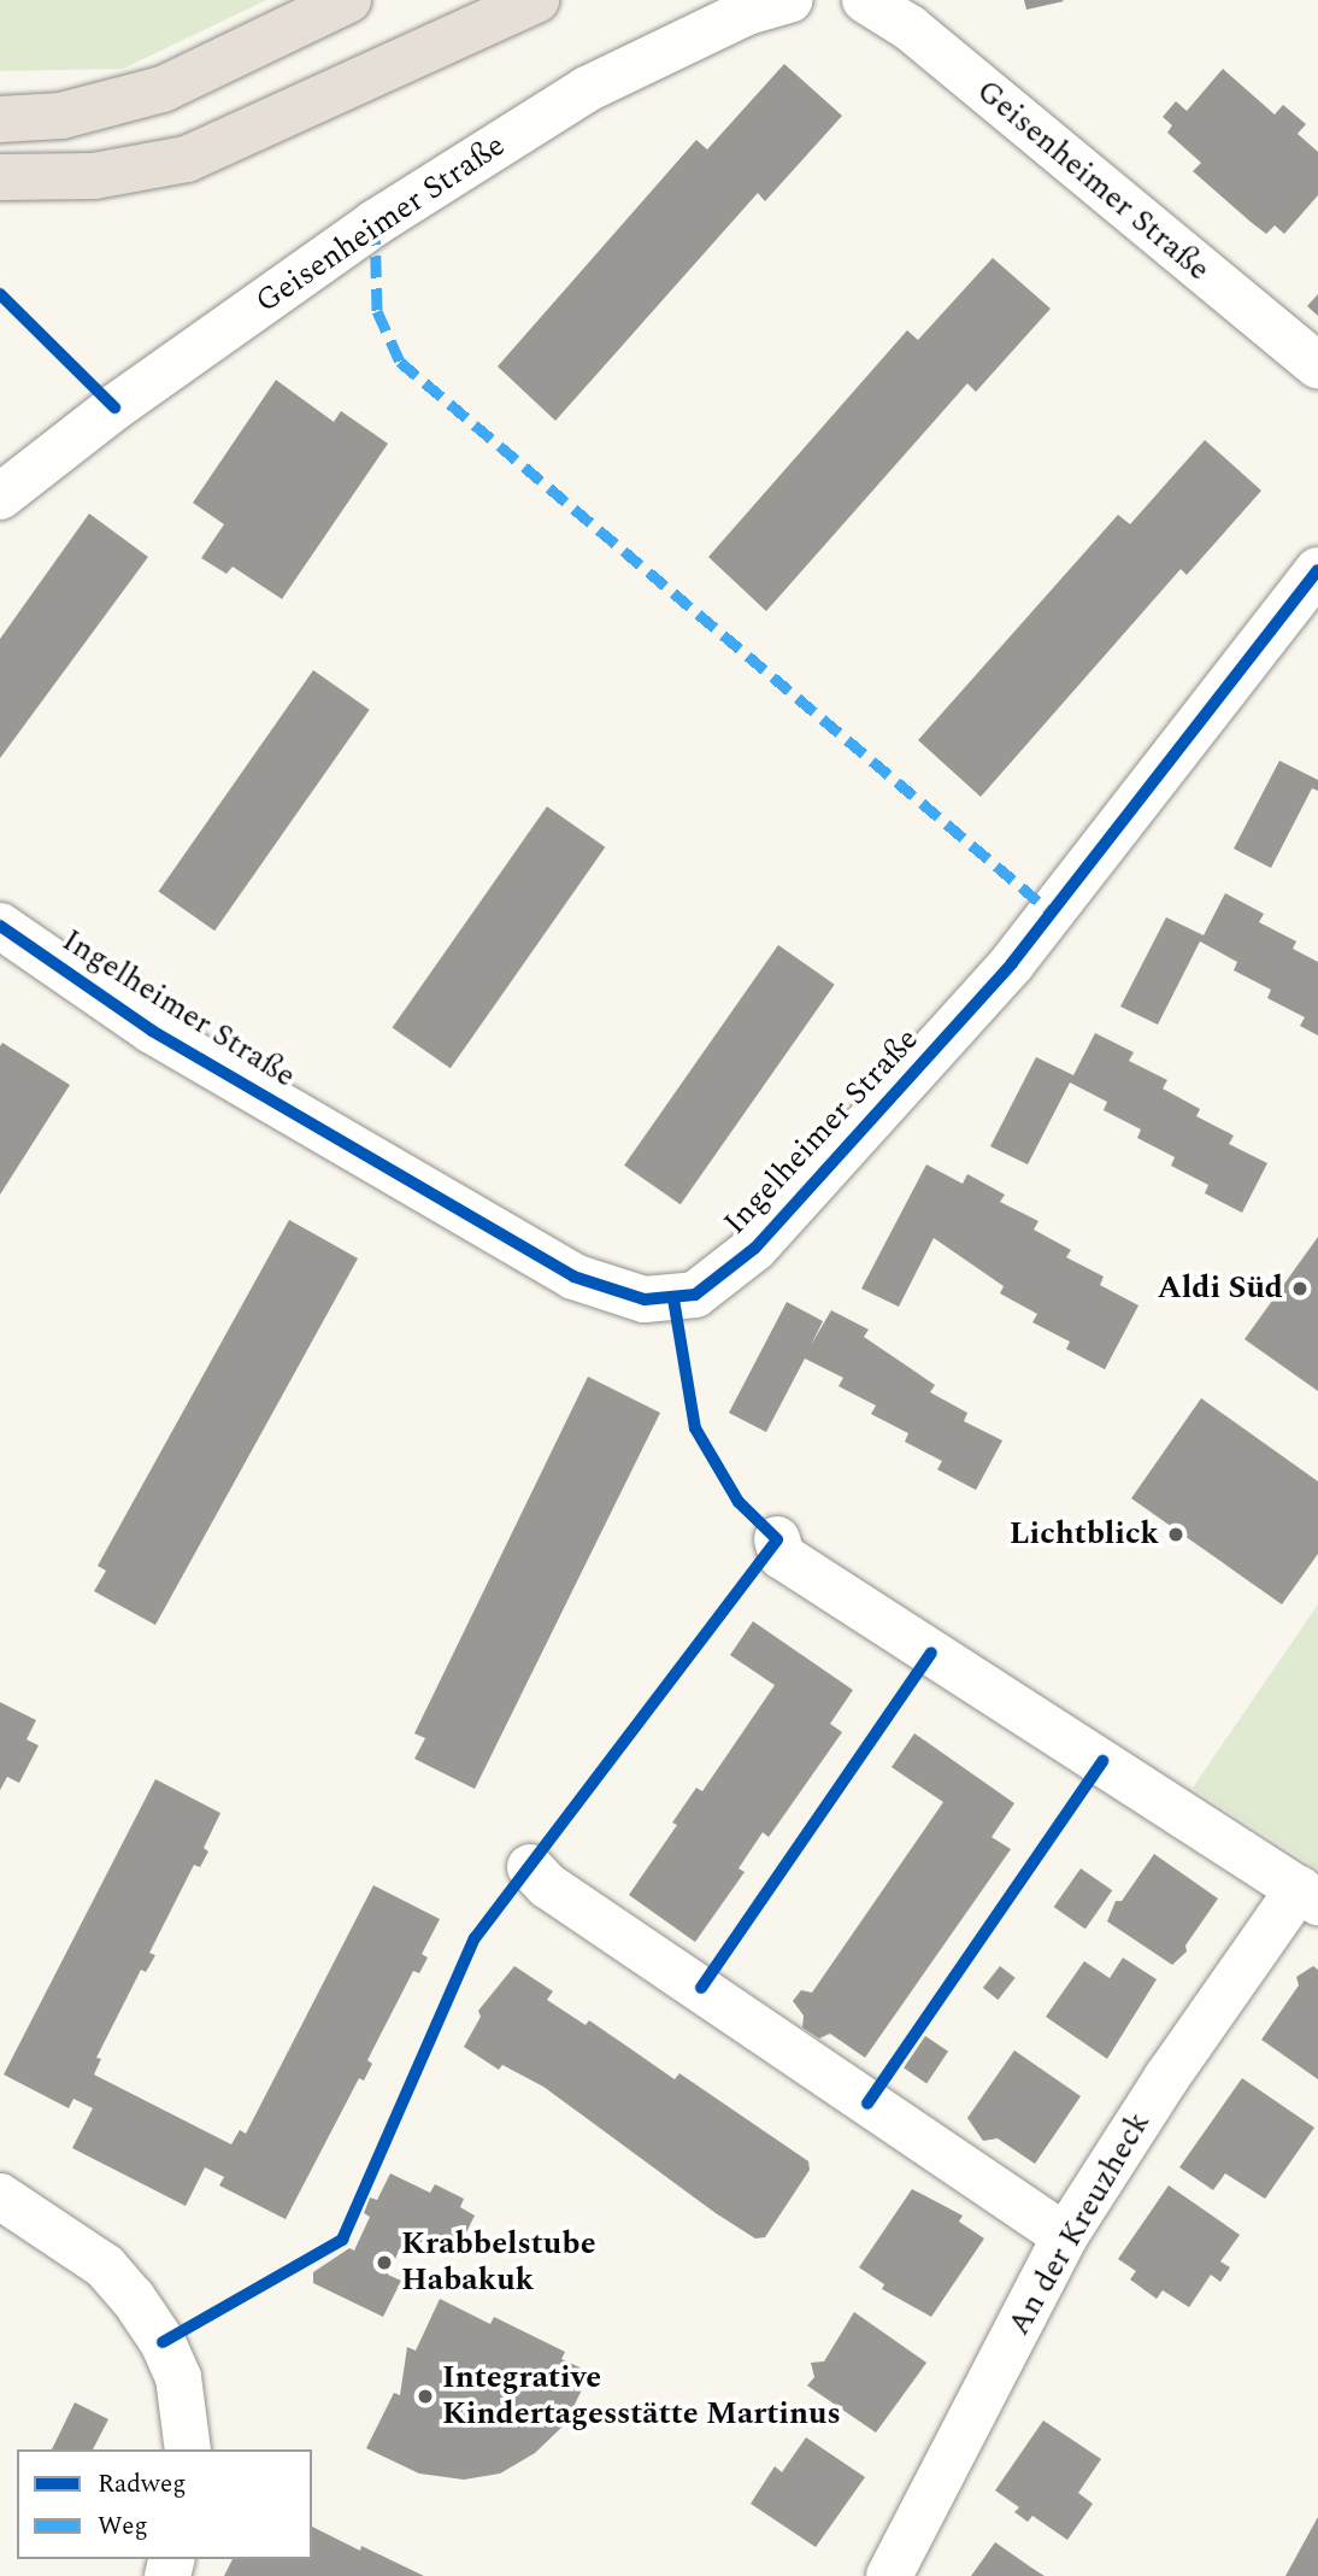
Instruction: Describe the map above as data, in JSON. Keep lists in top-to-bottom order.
{
  "streets": {
    "street": ["Geisenheimer Straße", "Ingelheimer Straße", "An der Kreuzheck"]
  },
  "places": [
    "Aldi Süd",
    "Lichtblick",
    "Krabbelstube Habakuk",
    "Integrative Kindertagesstätte Martinus"
  ],
  "legend": ["Radweg", "Weg"]
}
